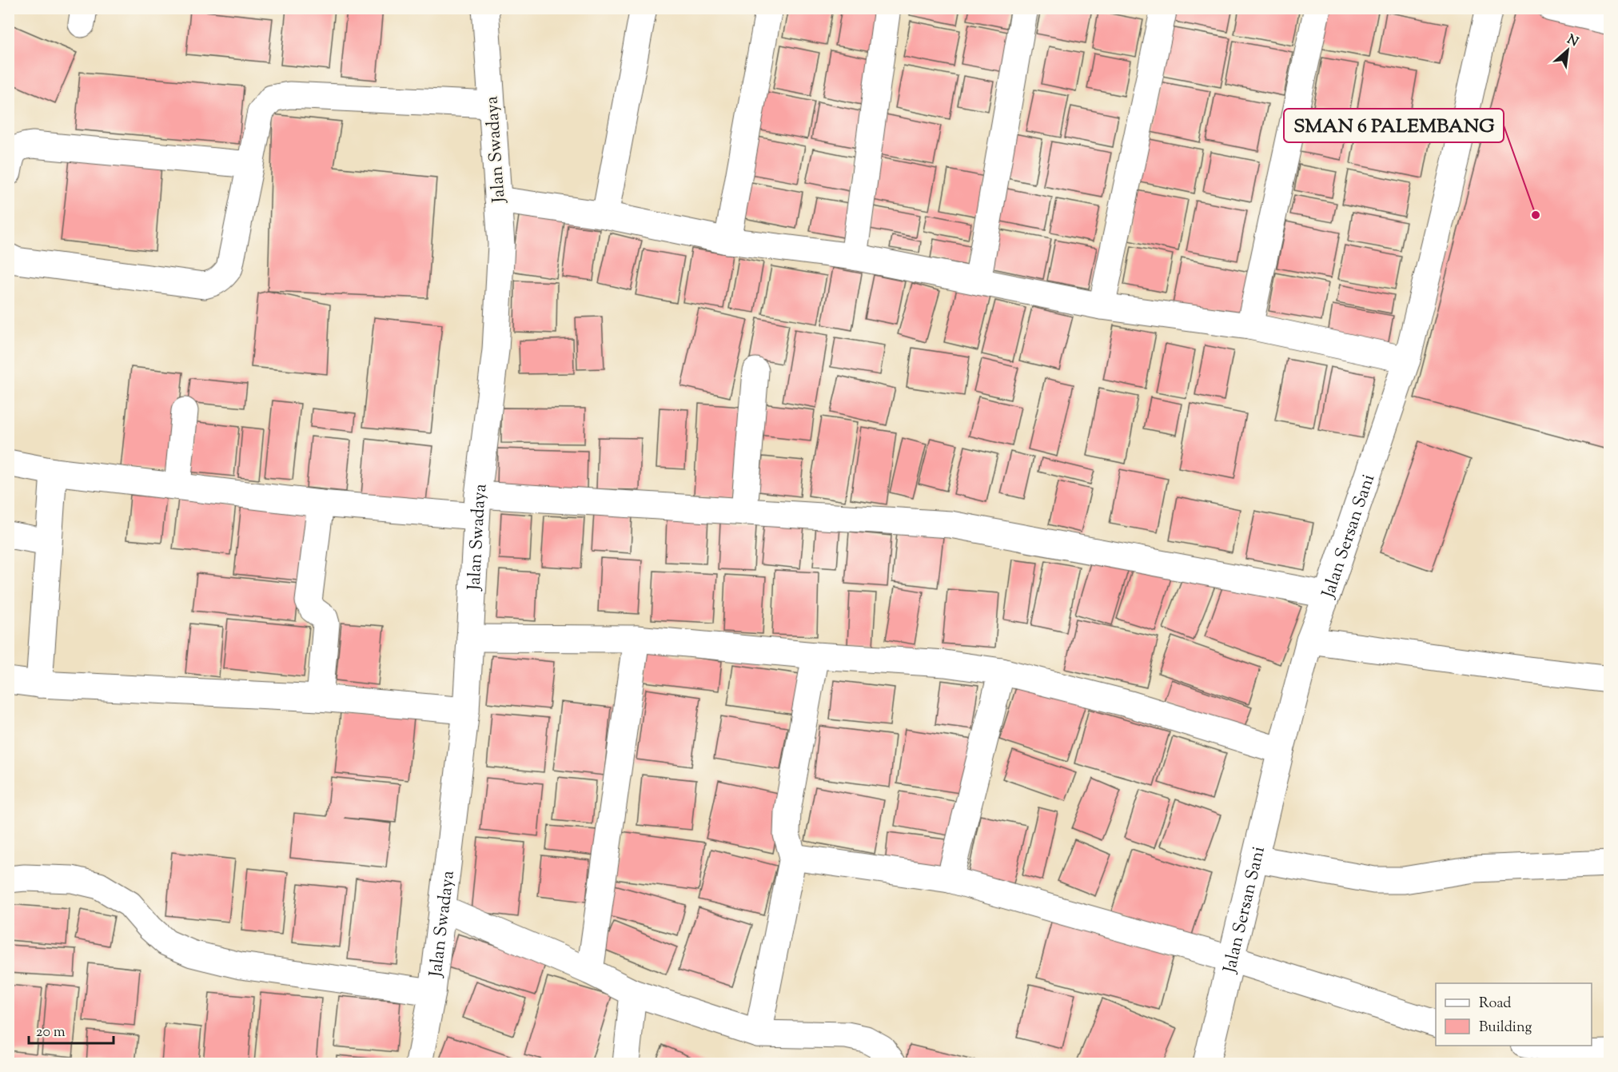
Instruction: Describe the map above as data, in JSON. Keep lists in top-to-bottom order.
{
  "streets": {
    "street": ["Jalan Swadaya", "Jalan Sersan Sani"]
  },
  "places": ["SMAN 6 PALEMBANG"],
  "legend": ["Road", "Building"],
  "scale_bar": "20 m",
  "north": "top right"
}
